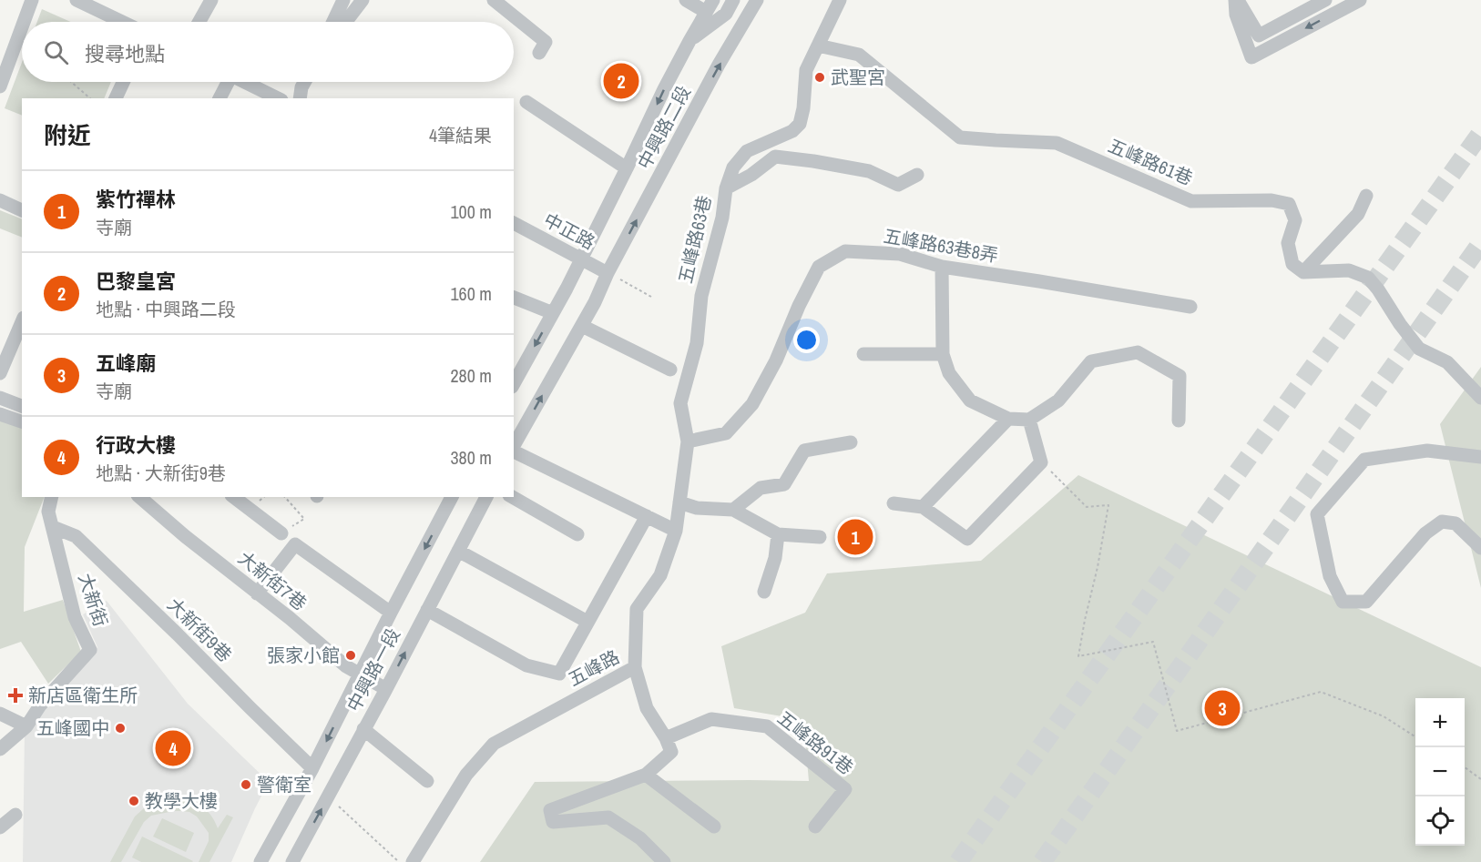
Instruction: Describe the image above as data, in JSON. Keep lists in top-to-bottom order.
{
  "streets": {
    "street": [
      "中興路二段",
      "五峰路61巷",
      "中正路",
      "五峰路63巷",
      "五峰路63巷8弄",
      "大新街7巷",
      "大新街",
      "大新街9巷",
      "五峰路",
      "中興路一段",
      "五峰路91巷"
    ]
  },
  "crossings": [
    ["中興路二段", "中正路"],
    ["五峰路61巷", "五峰路63巷"],
    ["五峰路63巷", "五峰路63巷8弄"],
    ["五峰路63巷", "五峰路"],
    ["大新街7巷", "中興路一段"],
    ["大新街", "大新街9巷"],
    ["大新街9巷", "中興路一段"]
  ],
  "places": {
    "other": [
      "武聖宮",
      "張家小館",
      "五峰國中",
      "警衛室",
      "教學大樓"
    ],
    "health": ["新店區衛生所"]
  },
  "page": {
    "search": "搜尋地點",
    "pins": [
      "2",
      "1",
      "3",
      "4"
    ],
    "heading": ["附近", "4筆結果"],
    "list": [
      {
        "mark": "1",
        "name": "紫竹禪林",
        "note": "寺廟",
        "value": "100 m"
      },
      {
        "mark": "2",
        "name": "巴黎皇宮",
        "note": "地點 · 中興路二段",
        "value": "160 m"
      },
      {
        "mark": "3",
        "name": "五峰廟",
        "note": "寺廟",
        "value": "280 m"
      },
      {
        "mark": "4",
        "name": "行政大樓",
        "note": "地點 · 大新街9巷",
        "value": "380 m"
      }
    ],
    "map_buttons": ["+", "−"]
  }
}
